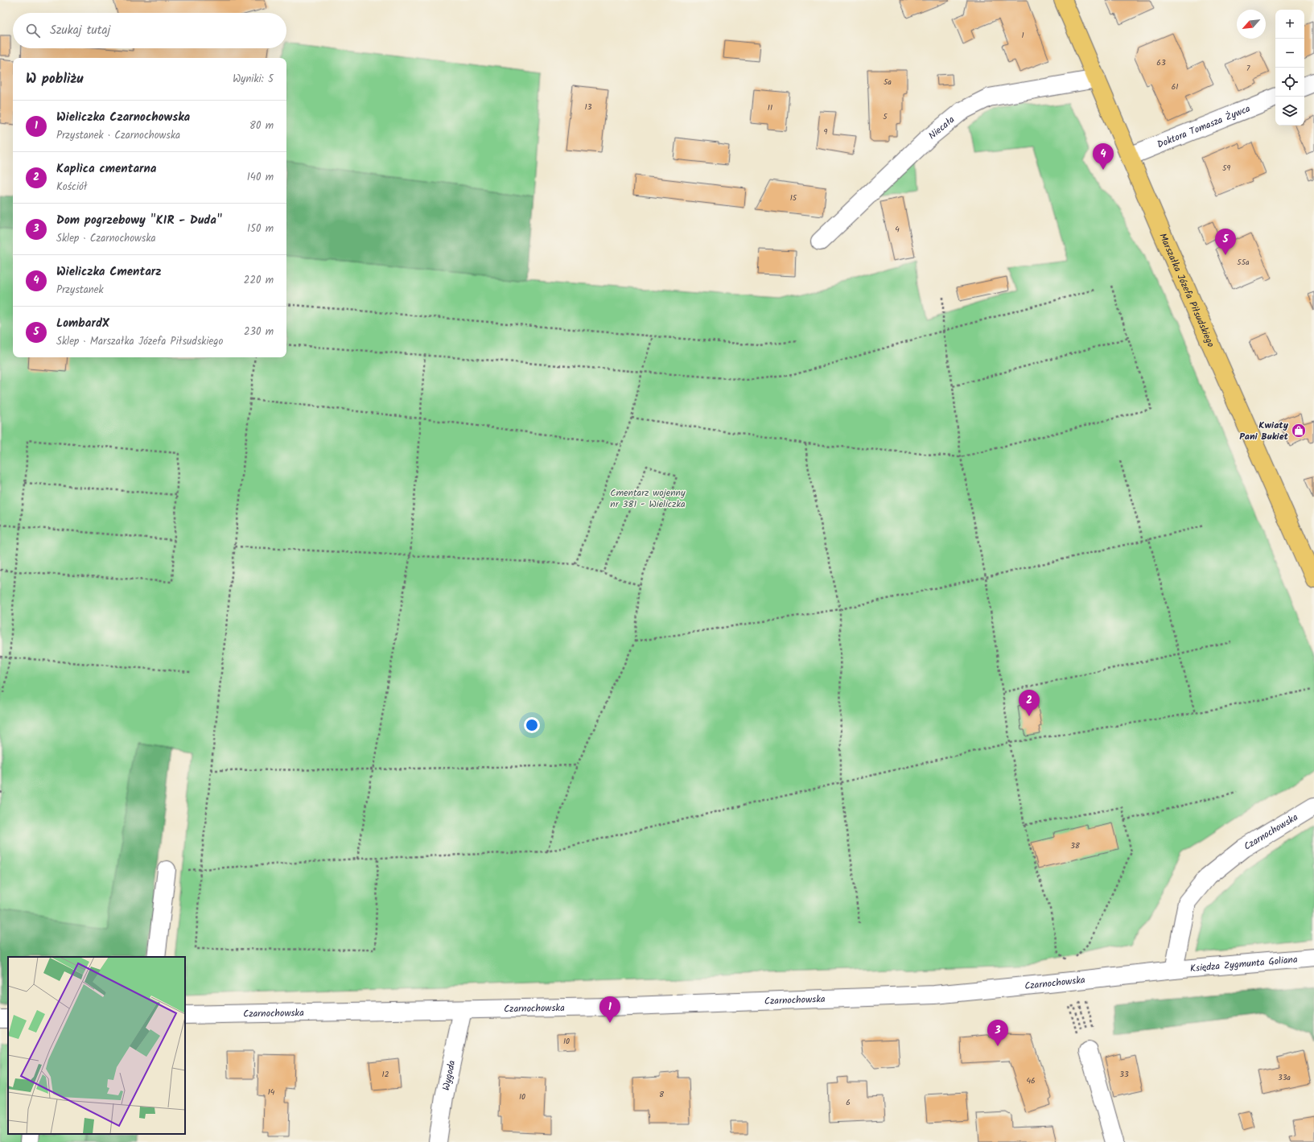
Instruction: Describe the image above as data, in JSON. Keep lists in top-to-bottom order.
{
  "streets": {
    "main road": ["Marszałka Józefa Piłsudskiego"],
    "street": [
      "Doktora Tomasza Żywca",
      "Niecała",
      "Czarnochowska",
      "Księdza Zygmunta Goliana",
      "Wygoda"
    ]
  },
  "crossings": [
    ["Doktora Tomasza Żywca", "Marszałka Józefa Piłsudskiego"],
    ["Niecała", "Marszałka Józefa Piłsudskiego"],
    ["Czarnochowska", "Księdza Zygmunta Goliana"],
    ["Czarnochowska", "Wygoda"]
  ],
  "parks": ["Cmentarz wojenny nr 381 - Wieliczka"],
  "places": {
    "shop": ["Kwiaty Pani Bukiet"]
  },
  "house_numbers": [
    "1",
    "63",
    "7",
    "5a",
    "61",
    "13",
    "11",
    "5",
    "9",
    "59",
    "15",
    "4",
    "55a",
    "38",
    "10",
    "12",
    "33",
    "33a",
    "46",
    "14",
    "8",
    "10",
    "6"
  ],
  "north": "bottom left",
  "page": {
    "map_buttons": ["+", "−"],
    "search": "Szukaj tutaj",
    "heading": ["W pobliżu", "Wyniki: 5"],
    "list": [
      {
        "mark": "1",
        "name": "Wieliczka Czarnochowska",
        "note": "Przystanek · Czarnochowska",
        "value": "80 m"
      },
      {
        "mark": "2",
        "name": "Kaplica cmentarna",
        "note": "Kościół",
        "value": "140 m"
      },
      {
        "mark": "3",
        "name": "Dom pogrzebowy \"KIR - Duda\"",
        "note": "Sklep · Czarnochowska",
        "value": "150 m"
      },
      {
        "mark": "4",
        "name": "Wieliczka Cmentarz",
        "note": "Przystanek",
        "value": "220 m"
      },
      {
        "mark": "5",
        "name": "LombardX",
        "note": "Sklep · Marszałka Józefa Piłsudskiego",
        "value": "230 m"
      }
    ],
    "pins": [
      "4",
      "5",
      "2",
      "1",
      "3"
    ]
  }
}
